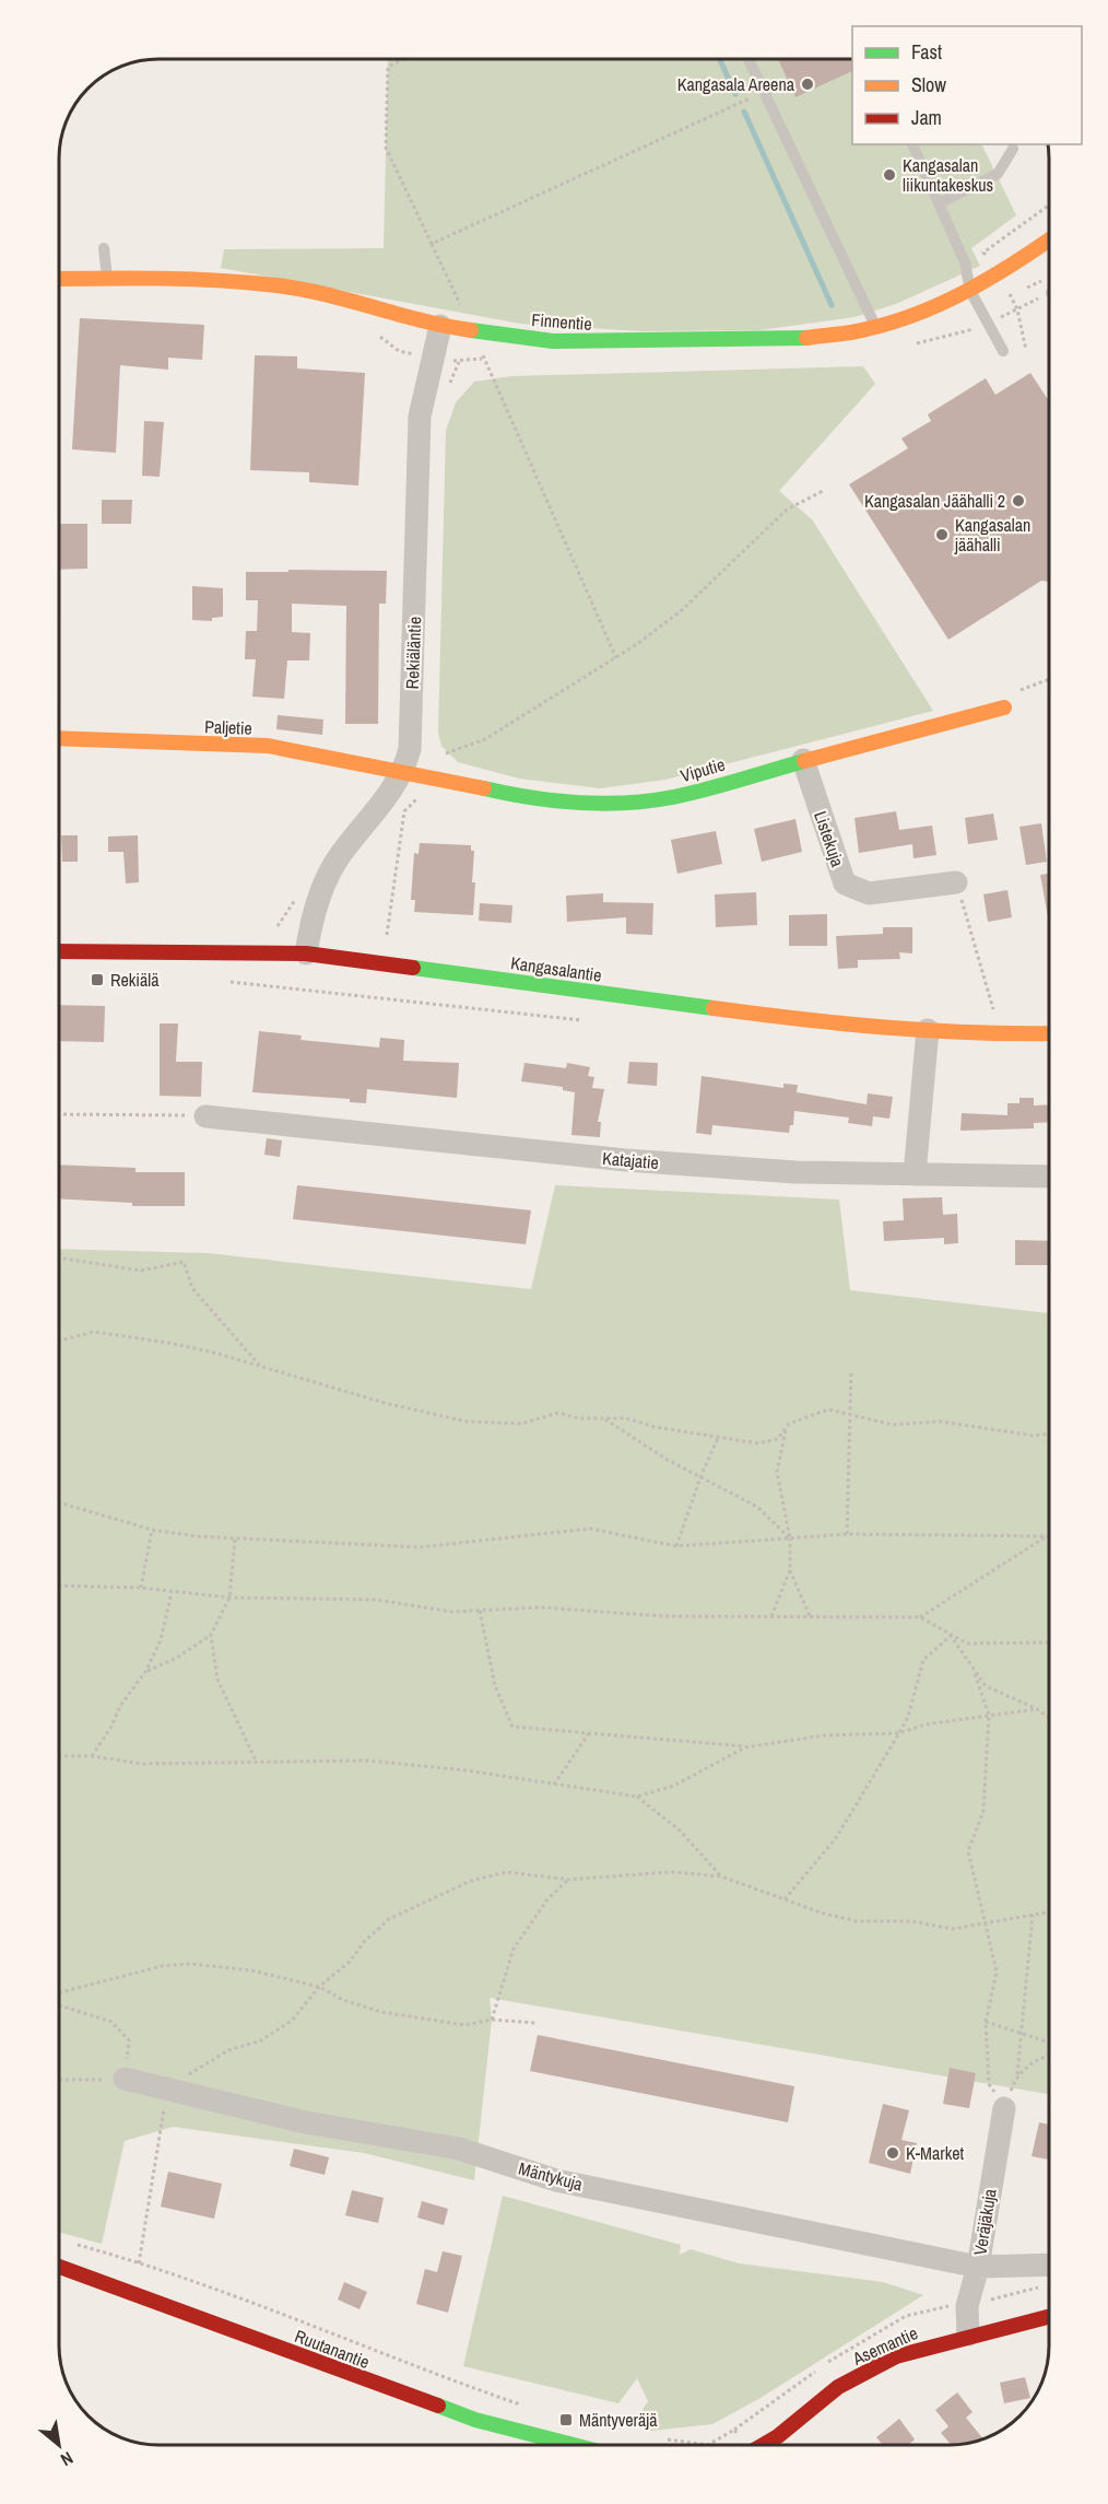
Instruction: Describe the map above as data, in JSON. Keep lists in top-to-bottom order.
{
  "streets": {
    "street": [
      "Finnentie",
      "Rekiäläntie",
      "Paljetie",
      "Viputie",
      "Listekuja",
      "Kangasalantie",
      "Katajatie",
      "Mäntykuja",
      "Veräjäkuja",
      "Asemantie",
      "Ruutanantie"
    ]
  },
  "crossings": [
    ["Finnentie", "Rekiäläntie"],
    ["Rekiäläntie", "Paljetie"],
    ["Rekiäläntie", "Viputie"],
    ["Rekiäläntie", "Kangasalantie"],
    ["Paljetie", "Viputie"],
    ["Viputie", "Listekuja"],
    ["Mäntykuja", "Veräjäkuja"],
    ["Veräjäkuja", "Asemantie"]
  ],
  "places": {
    "other": [
      "Kangasala Areena",
      "Kangasalan liikuntakeskus",
      "Kangasalan Jäähalli 2",
      "Kangasalan jäähalli",
      "K-Market"
    ],
    "transit": ["Rekiälä", "Mäntyveräjä"]
  },
  "legend": ["Fast", "Slow", "Jam"],
  "north": "bottom right"
}
